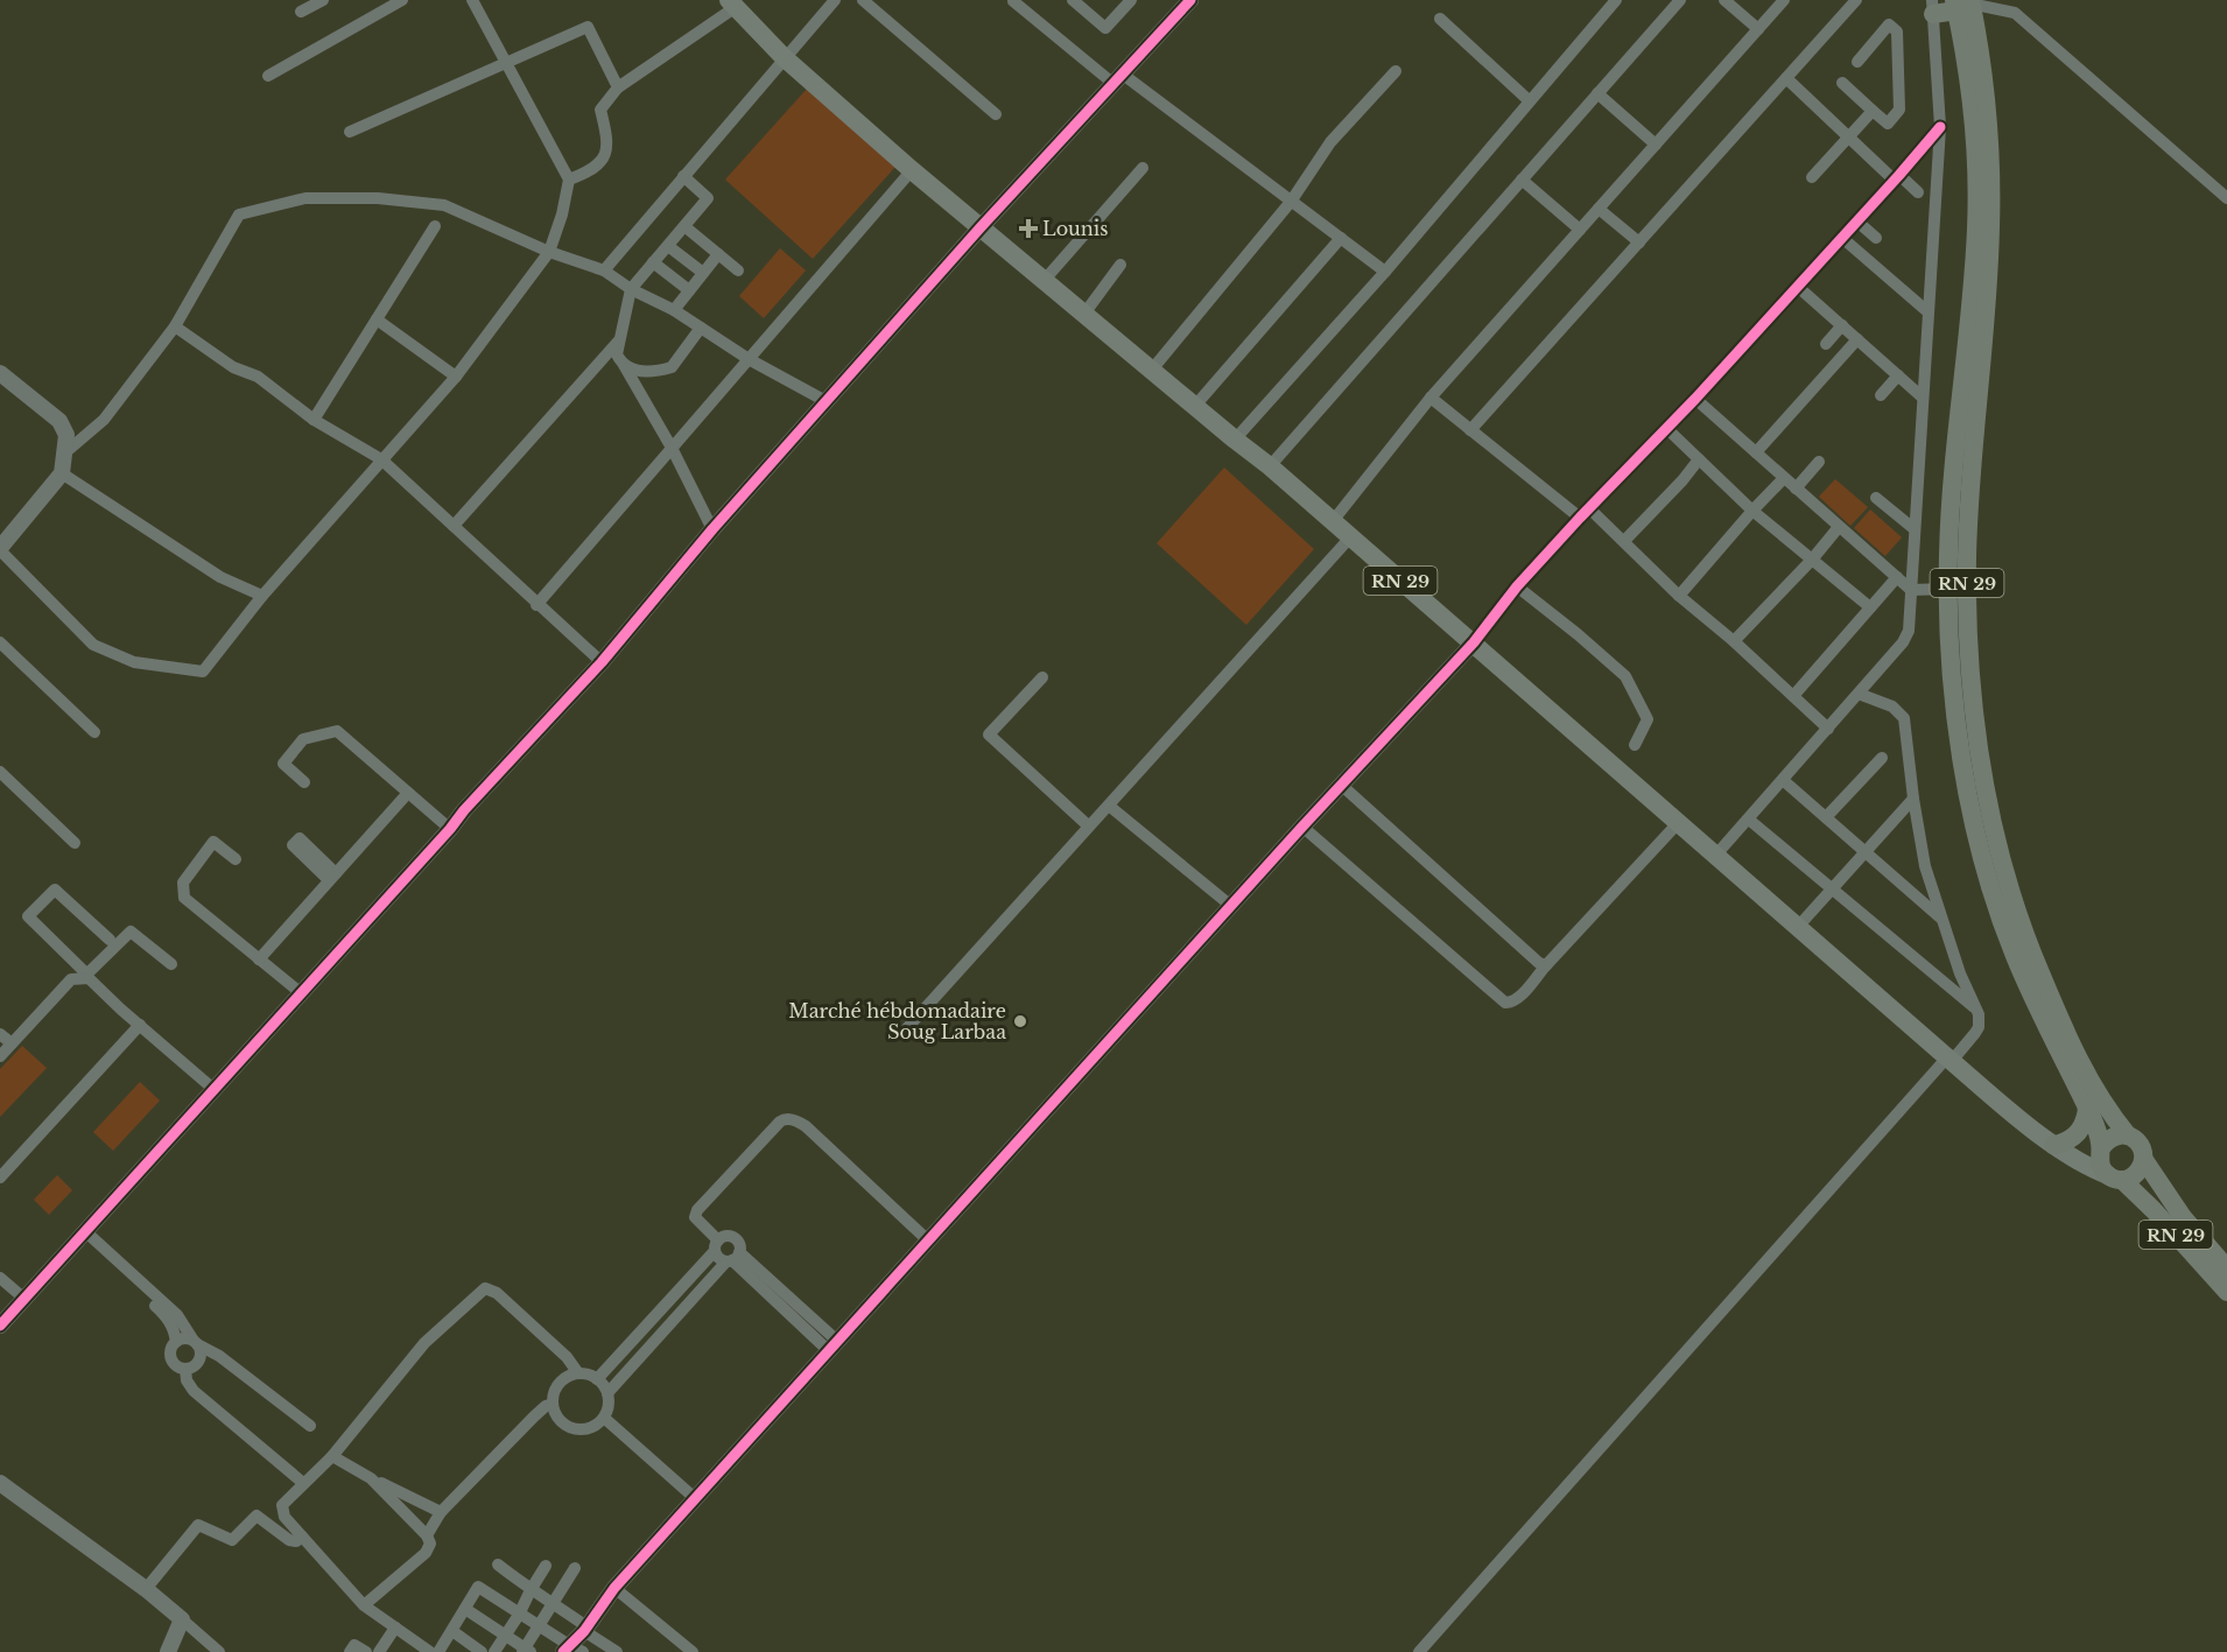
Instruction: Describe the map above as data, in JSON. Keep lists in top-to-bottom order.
{
  "streets": {
    "highway": ["RN 29"]
  },
  "places": {
    "health": ["Lounis"],
    "other": ["Marché hébdomadaire Soug Larbaa"]
  }
}
